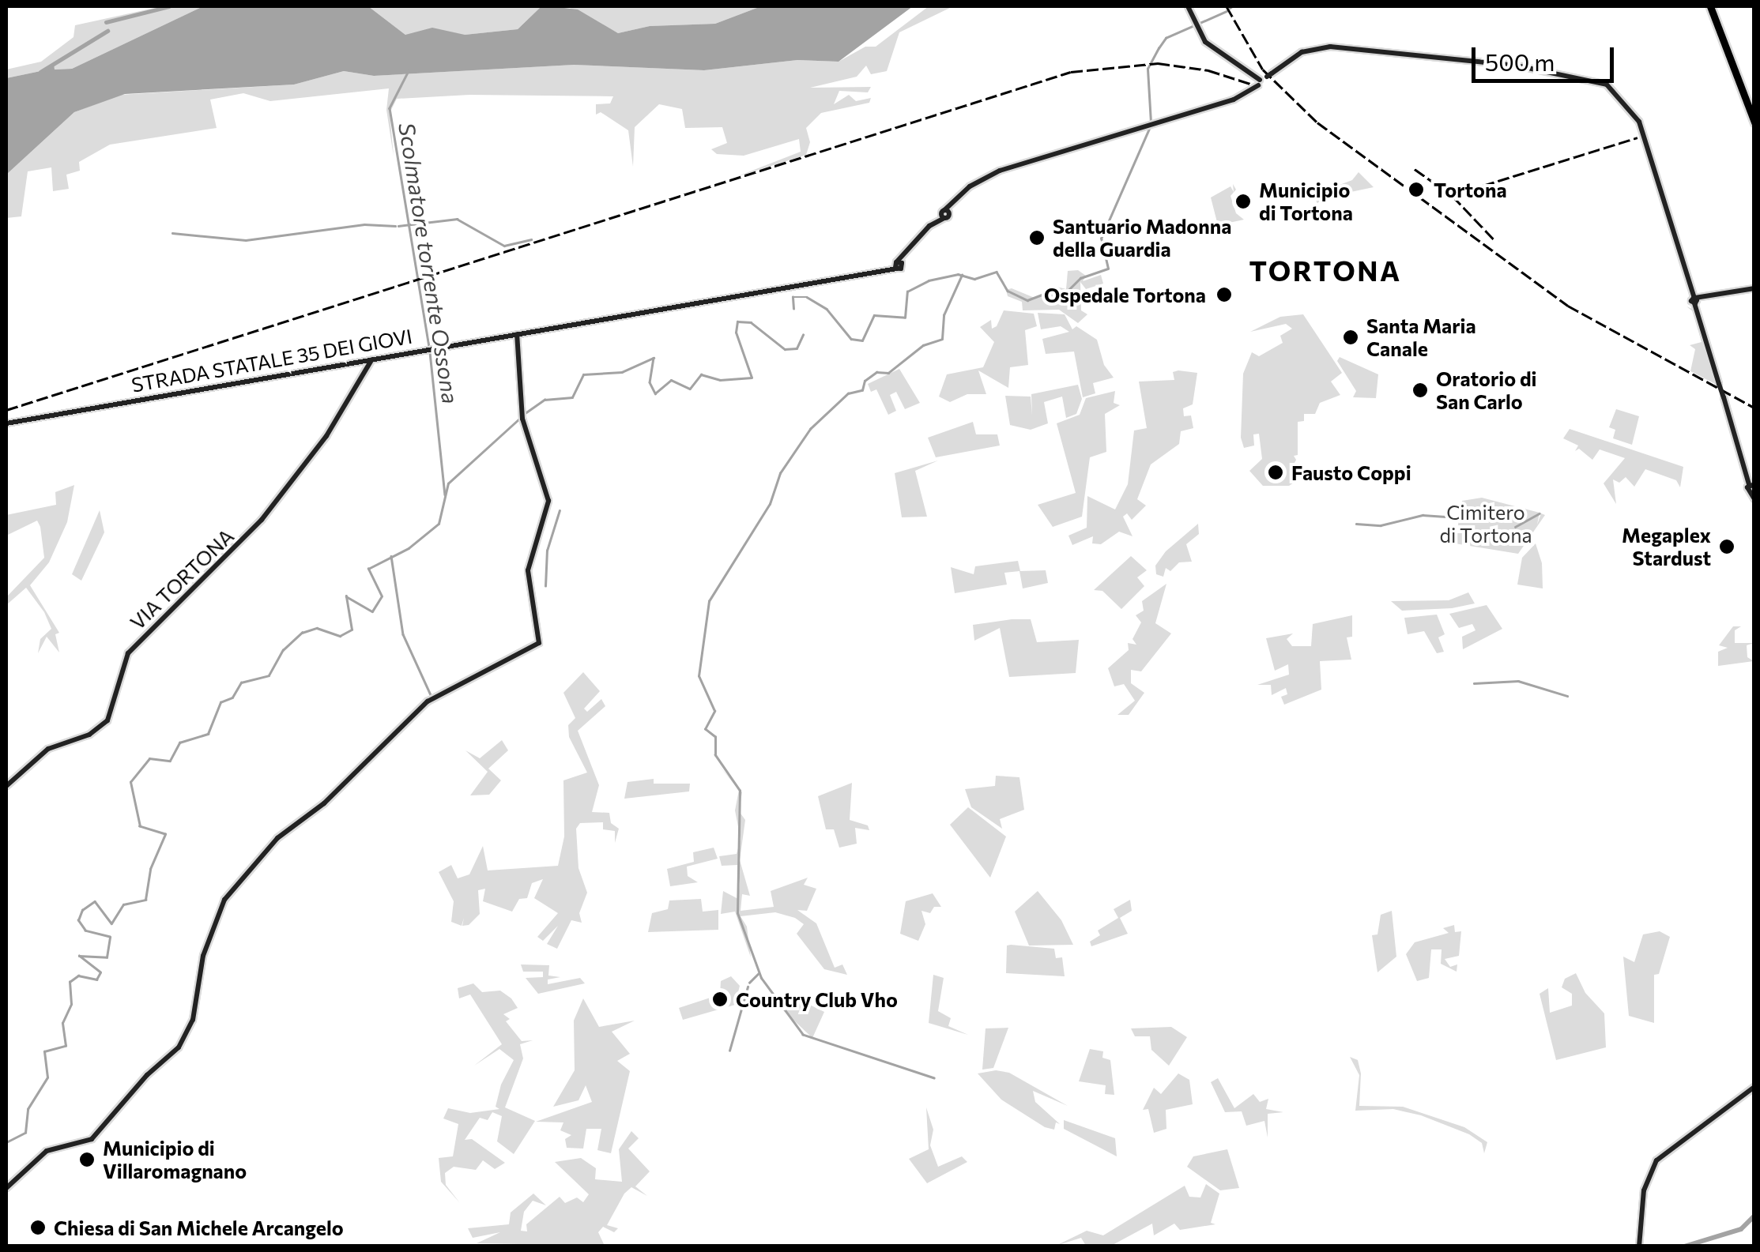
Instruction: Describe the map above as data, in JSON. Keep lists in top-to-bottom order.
{
  "streets": {
    "main road": ["STRADA STATALE 35 DEI GIOVI", "VIA TORTONA"]
  },
  "crossings": [
    ["STRADA STATALE 35 DEI GIOVI", "VIA TORTONA"]
  ],
  "districts": ["TORTONA"],
  "water": ["Scolmatore torrente Ossona"],
  "parks": ["Cimitero di Tortona"],
  "places": [
    "Tortona",
    "Municipio di Tortona",
    "Santuario Madonna della Guardia",
    "Ospedale Tortona",
    "Santa Maria Canale",
    "Oratorio di San Carlo",
    "Fausto Coppi",
    "Megaplex Stardust",
    "Country Club Vho",
    "Municipio di Villaromagnano",
    "Chiesa di San Michele Arcangelo"
  ],
  "scale_bar": "500 m"
}
